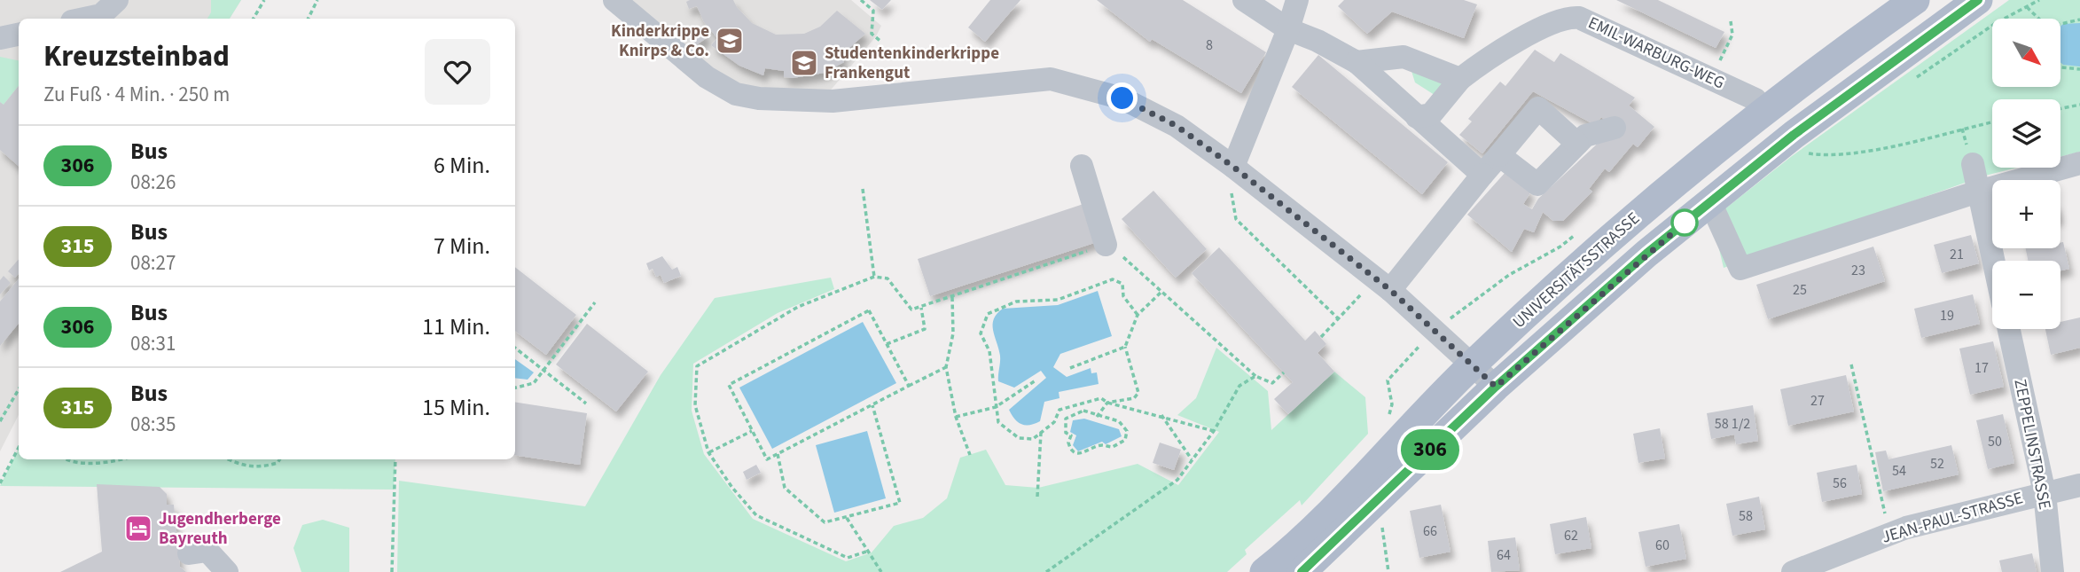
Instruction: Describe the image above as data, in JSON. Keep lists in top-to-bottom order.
{
  "streets": {
    "main road": ["UNIVERSITÄTSSTRASSE"],
    "street": ["EMIL-WARBURG-WEG", "ZEPPELINSTRASSE", "JEAN-PAUL-STRASSE"]
  },
  "crossings": [
    ["ZEPPELINSTRASSE", "JEAN-PAUL-STRASSE"]
  ],
  "places": {
    "school or university": ["Kinderkrippe Knirps & Co.", "Studentenkinderkrippe Frankengut"],
    "hotel": ["Jugendherberge Bayreuth"]
  },
  "lines": ["bus line 306"],
  "house_numbers": [
    "8",
    "21",
    "23",
    "25",
    "19",
    "17",
    "27",
    "58 1/2",
    "50",
    "52",
    "54",
    "56",
    "58",
    "66",
    "62",
    "60",
    "64"
  ],
  "north": "bottom right",
  "page": {
    "on_map": "306",
    "map_buttons": ["+", "−"],
    "heading": ["Kreuzsteinbad", "Zu Fuß · 4 Min. · 250 m"],
    "list": [
      {
        "mark": "306",
        "name": "Bus",
        "note": "08:26",
        "value": "6 Min."
      },
      {
        "mark": "315",
        "name": "Bus",
        "note": "08:27",
        "value": "7 Min."
      },
      {
        "mark": "306",
        "name": "Bus",
        "note": "08:31",
        "value": "11 Min."
      },
      {
        "mark": "315",
        "name": "Bus",
        "note": "08:35",
        "value": "15 Min."
      }
    ]
  }
}
